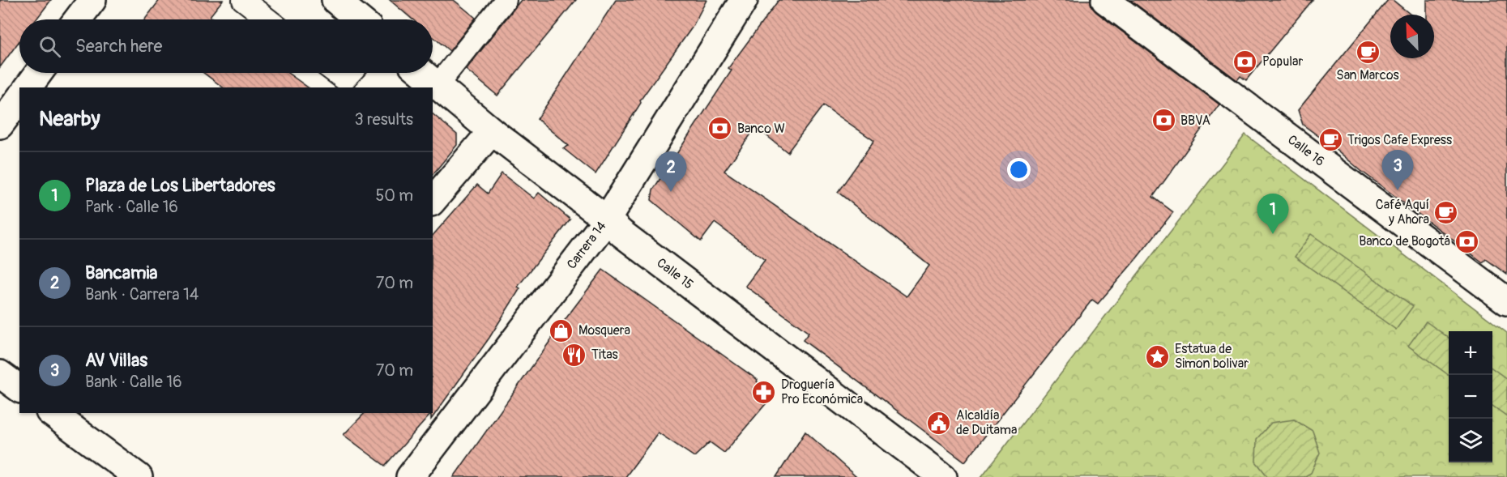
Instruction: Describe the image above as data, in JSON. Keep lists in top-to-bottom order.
{
  "streets": {
    "street": ["Calle 16", "Carrera 14", "Calle 15"]
  },
  "crossings": [
    ["Carrera 14", "Calle 15"]
  ],
  "places": {
    "cafe": ["San Marcos", "Trigos Cafe Express", "Café Aquí y Ahora"],
    "bank": [
      "Popular",
      "BBVA",
      "Banco W",
      "Banco de Bogotá"
    ],
    "shop": ["Mosquera"],
    "restaurant": ["Titas"],
    "place": ["Estatua de Simon bolivar"],
    "pharmacy": ["Droguería Pro Económica"],
    "public building": ["Alcaldía de Duitama"]
  },
  "north": "top left",
  "page": {
    "search": "Search here",
    "heading": ["Nearby", "3 results"],
    "pins": ["3", "2", "1"],
    "list": [
      {
        "mark": "1",
        "name": "Plaza de Los Libertadores",
        "note": "Park · Calle 16",
        "value": "50 m"
      },
      {
        "mark": "2",
        "name": "Bancamia",
        "note": "Bank · Carrera 14",
        "value": "70 m"
      },
      {
        "mark": "3",
        "name": "AV Villas",
        "note": "Bank · Calle 16",
        "value": "70 m"
      }
    ],
    "map_buttons": ["+", "−"]
  }
}
